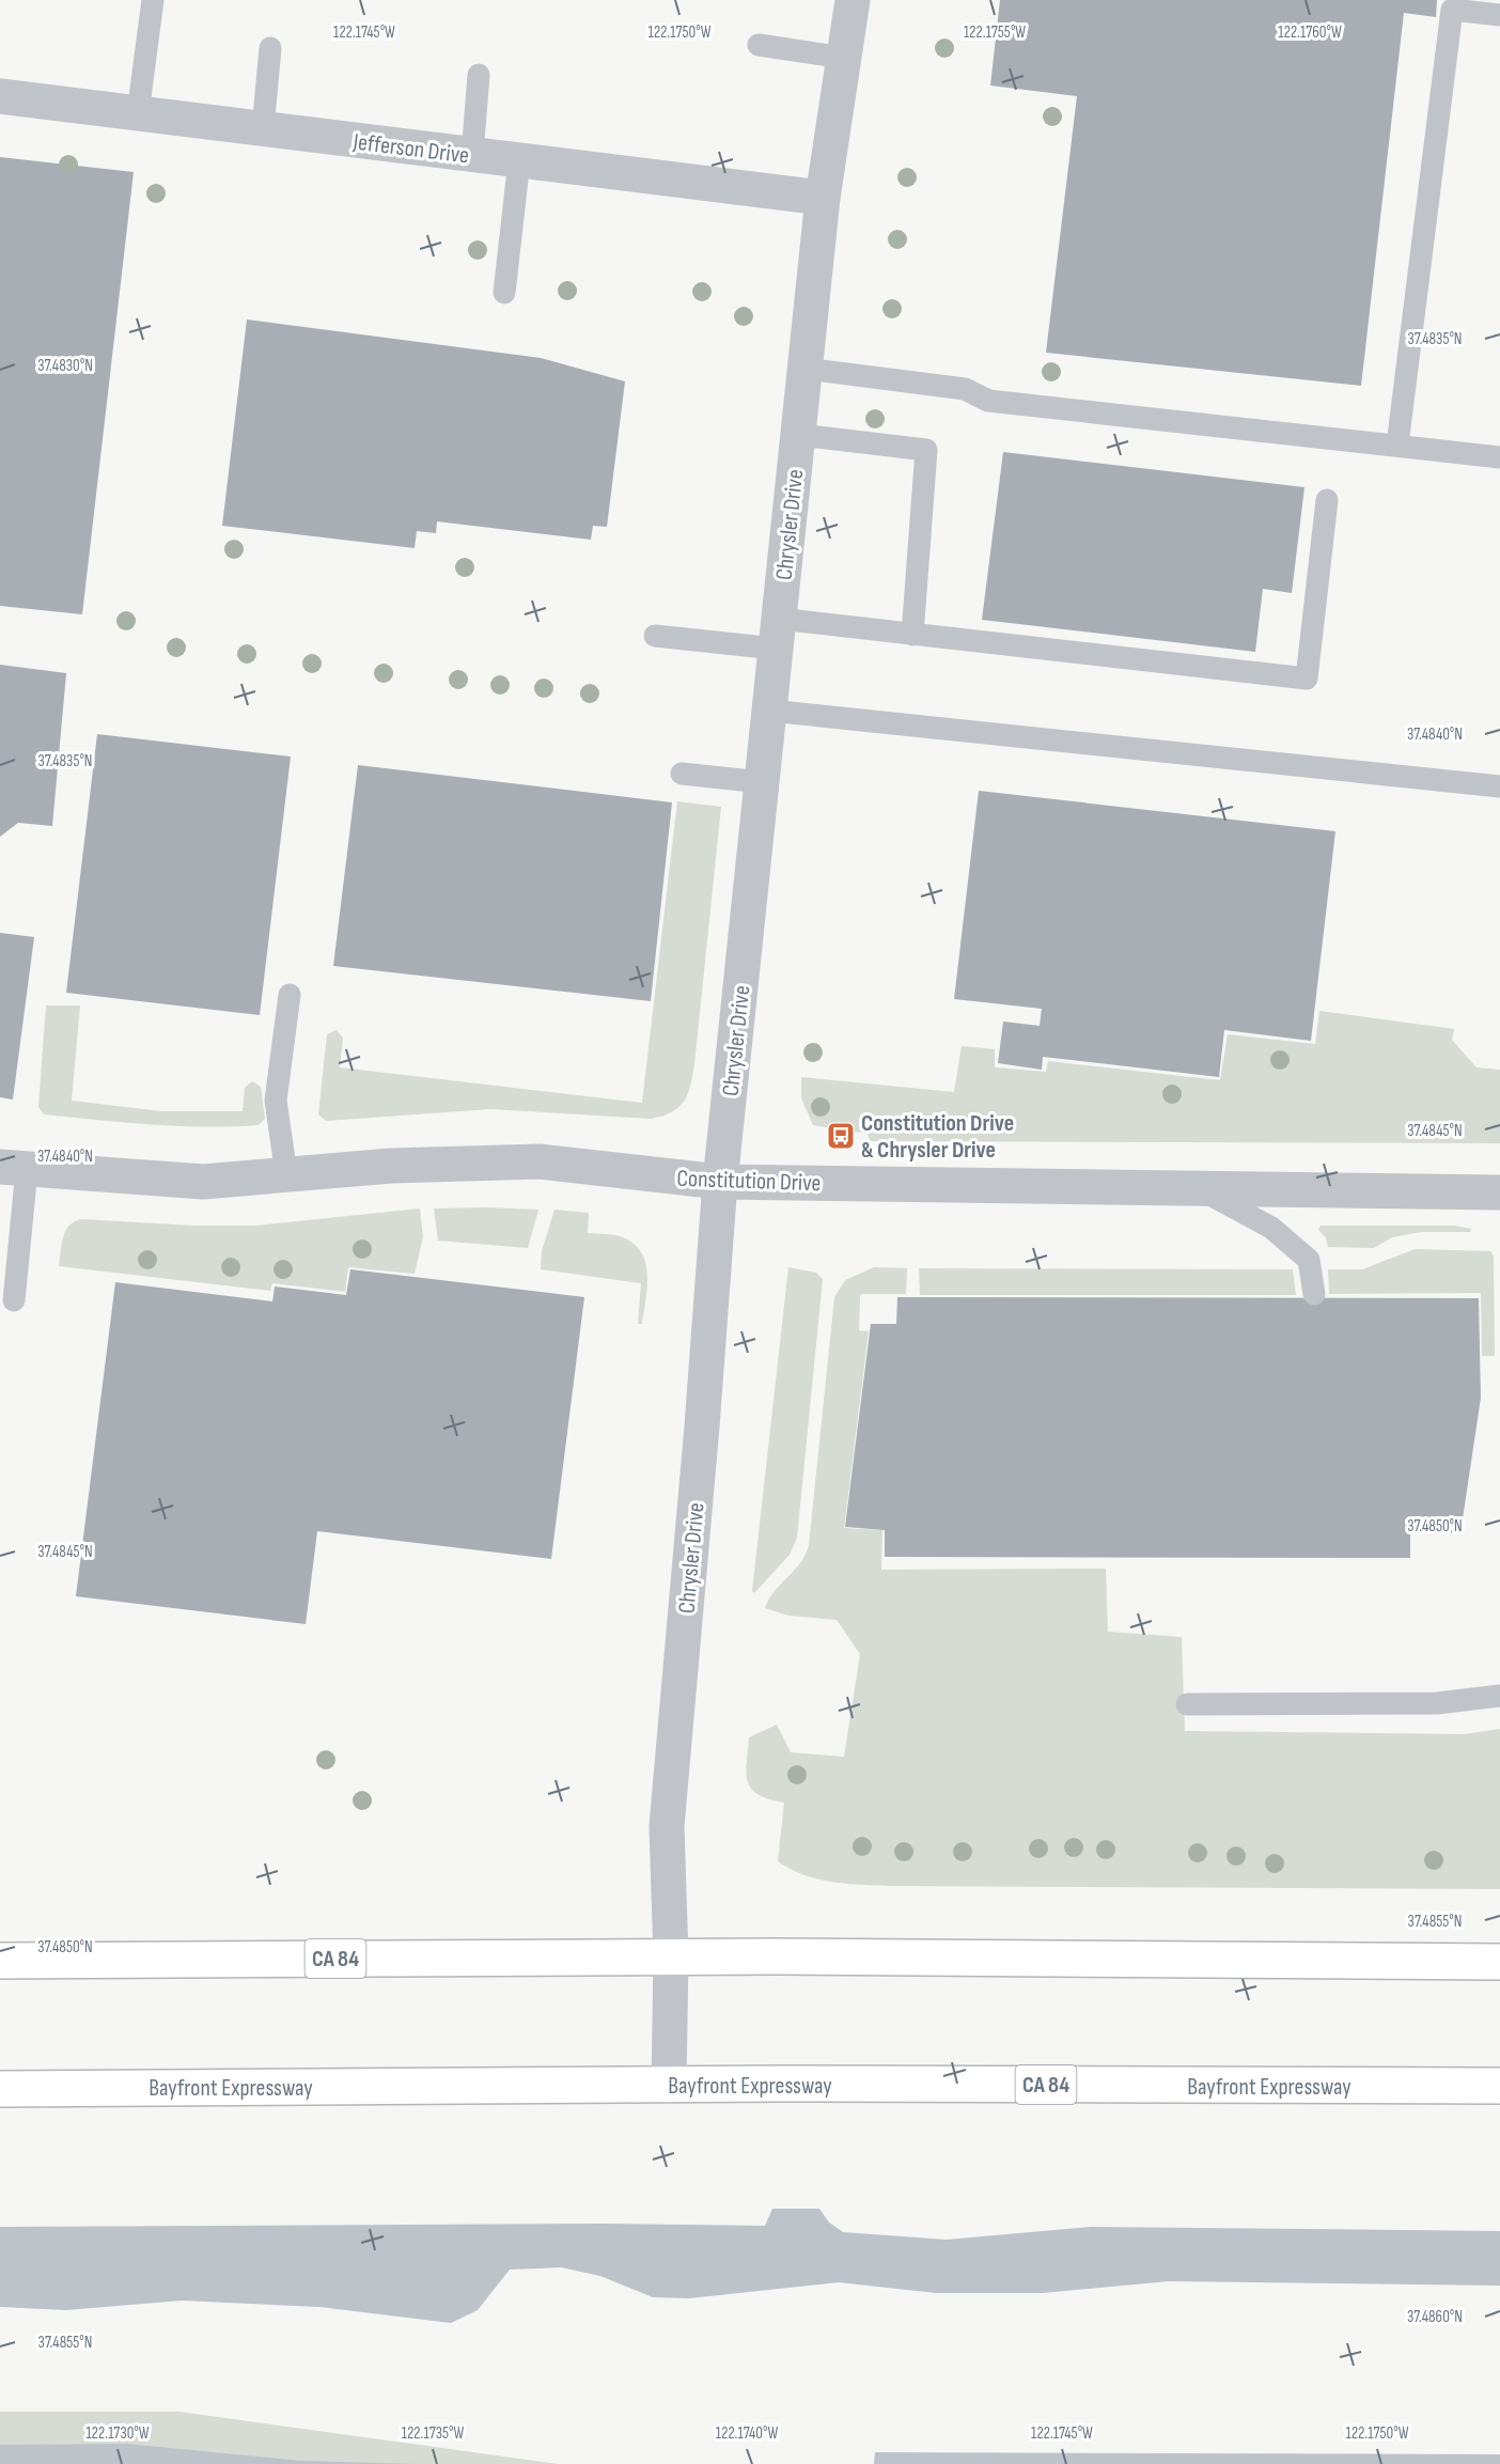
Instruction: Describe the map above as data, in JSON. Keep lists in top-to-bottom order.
{
  "streets": {
    "highway": ["CA 84", "Bayfront Expressway"],
    "street": ["Jefferson Drive", "Chrysler Drive", "Constitution Drive"]
  },
  "crossings": [
    ["Jefferson Drive", "Chrysler Drive"],
    ["Chrysler Drive", "Constitution Drive"],
    ["Chrysler Drive", "CA 84"],
    ["Chrysler Drive", "Bayfront Expressway"]
  ],
  "places": {
    "bus stop": ["Constitution Drive & Chrysler Drive"]
  },
  "coordinates": [
    "122.1745°W",
    "122.1750°W",
    "122.1755°W",
    "122.1760°W",
    "37.4835°N",
    "37.4830°N",
    "37.4840°N",
    "37.4845°N",
    "37.4850°N",
    "37.4855°N",
    "37.4860°N",
    "122.1730°W",
    "122.1735°W",
    "122.1740°W"
  ]
}
